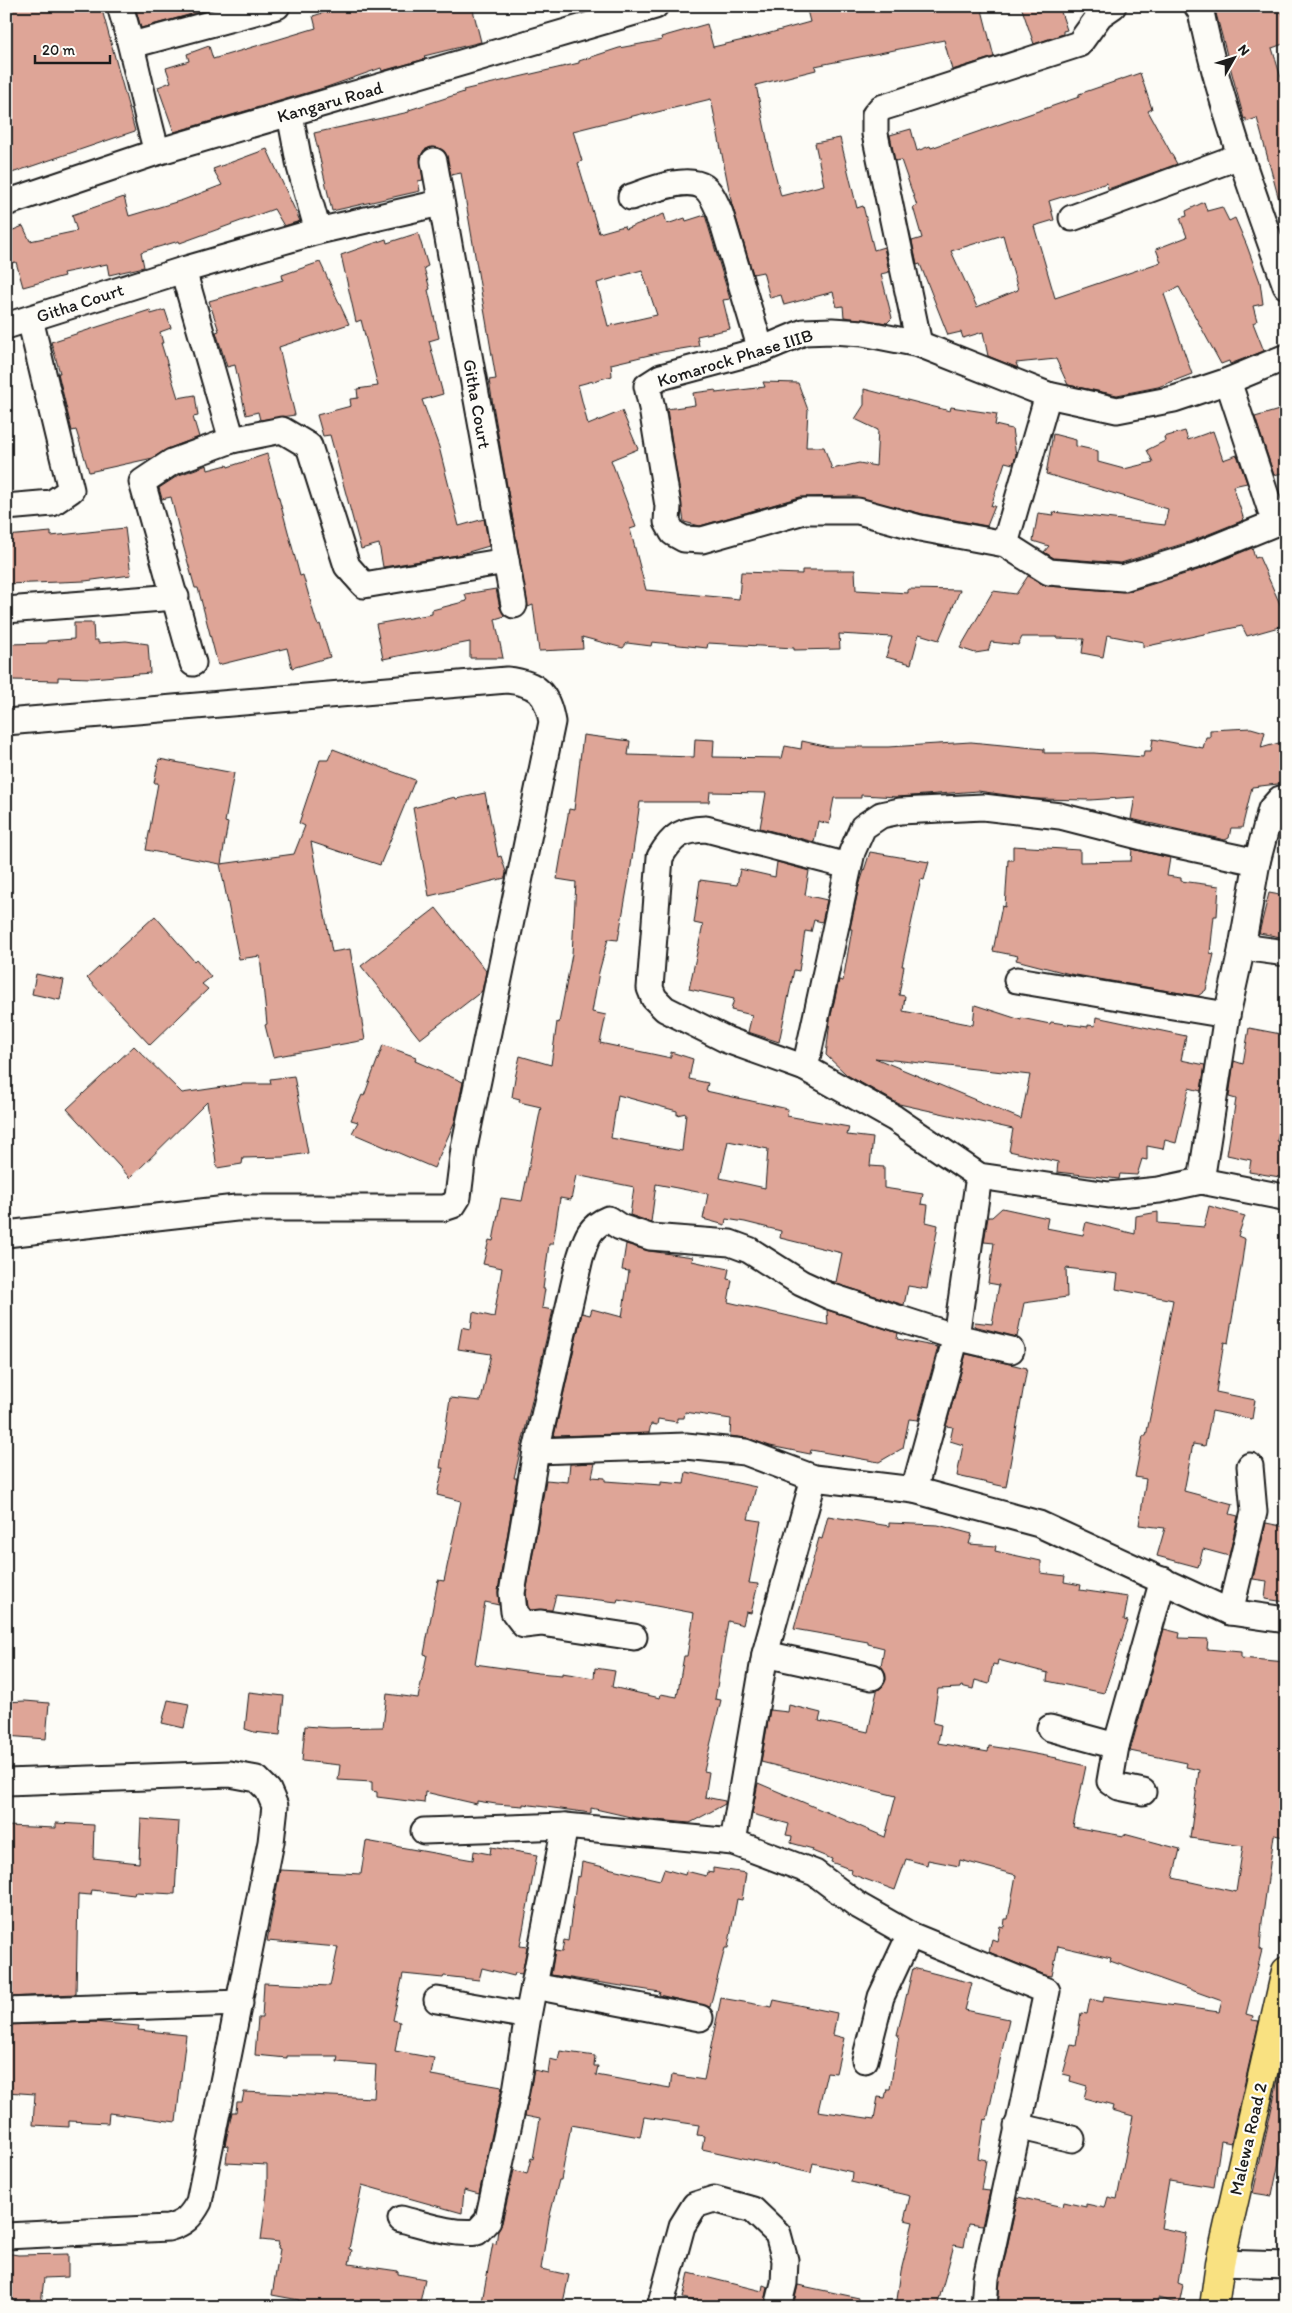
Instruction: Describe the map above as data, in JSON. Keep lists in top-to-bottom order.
{
  "streets": {
    "main road": ["Malewa Road 2"],
    "street": ["Kangaru Road", "Githa Court", "Komarock Phase IIIB"]
  },
  "scale_bar": "20 m",
  "north": "top right"
}
